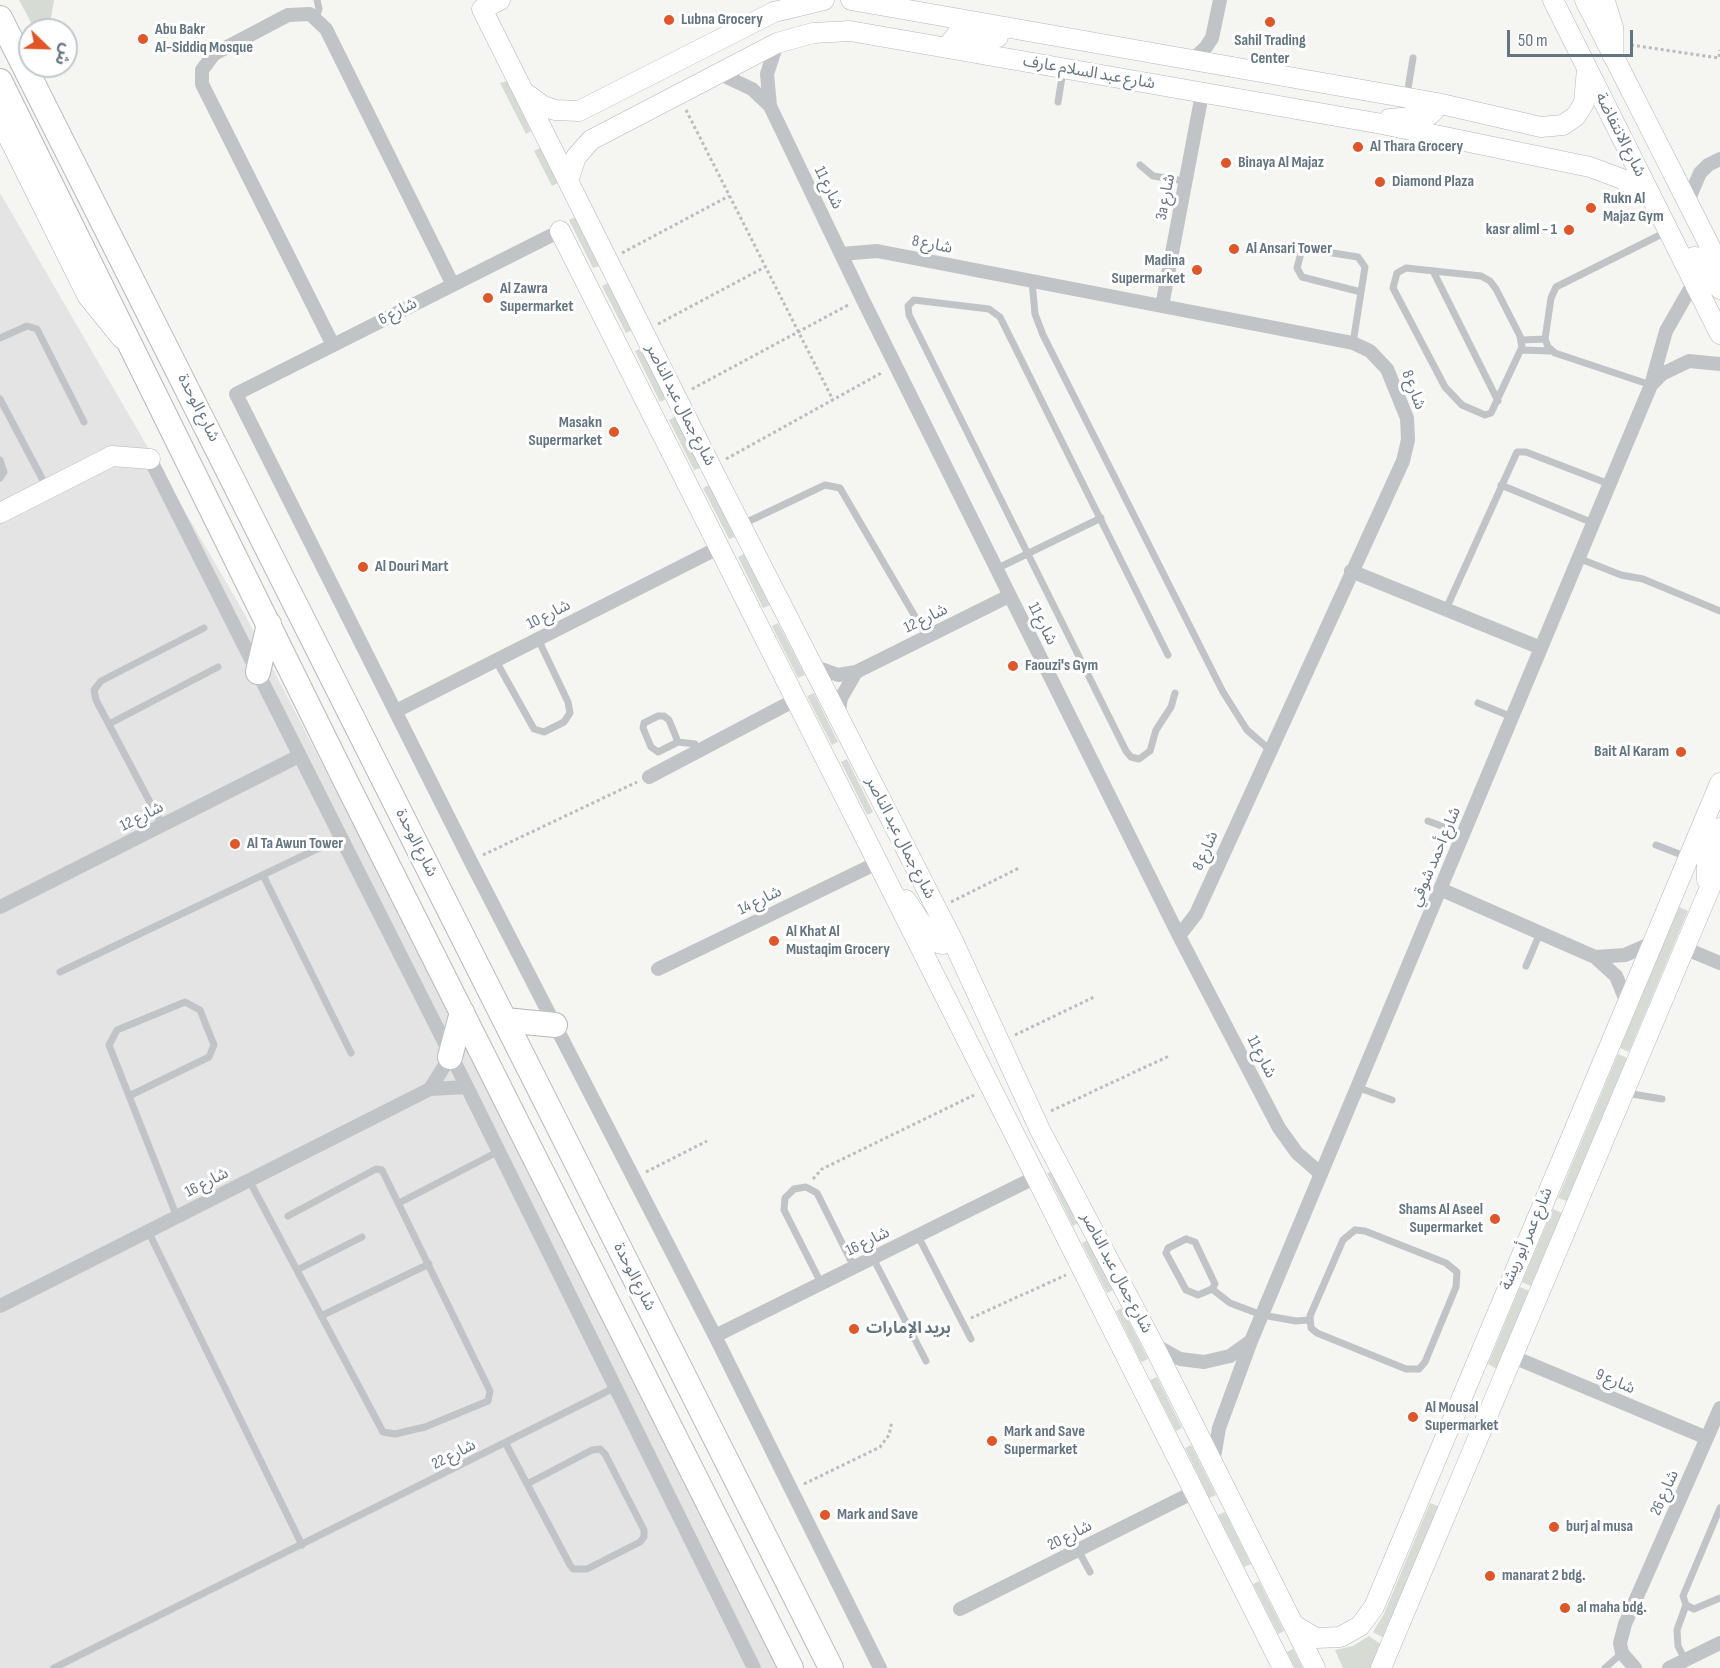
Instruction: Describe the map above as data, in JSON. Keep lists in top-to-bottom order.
{
  "streets": {
    "highway": ["شارع الوحدة"],
    "street": [
      "شارع عبد السلام عارف",
      "شارع الانتفاضة",
      "شارع 11",
      "3a شارع",
      "شارع 8",
      "شارع 6",
      "شارع جمال عبد الناصر",
      "شارع 10",
      "شارع 12",
      "شارع أحمد شوقي",
      "شارع 14",
      "شارع 16",
      "شارع عمر أبو ريشة",
      "شارع 9",
      "شارع 26",
      "شارع 20"
    ],
    "lane": ["شارع 22"]
  },
  "crossings": [
    ["شارع عبد السلام عارف", "شارع الانتفاضة"],
    ["شارع عبد السلام عارف", "شارع 11"],
    ["شارع عبد السلام عارف", "3a شارع"],
    ["شارع عبد السلام عارف", "شارع جمال عبد الناصر"],
    ["شارع الانتفاضة", "شارع أحمد شوقي"],
    ["شارع 11", "شارع 8"],
    ["شارع 11", "شارع 12"],
    ["شارع 11", "شارع أحمد شوقي"],
    ["3a شارع", "شارع 8"],
    ["شارع 6", "شارع جمال عبد الناصر"],
    ["شارع 6", "شارع 10"],
    ["شارع جمال عبد الناصر", "شارع 10"],
    ["شارع جمال عبد الناصر", "شارع 12"],
    ["شارع جمال عبد الناصر", "شارع أحمد شوقي"],
    ["شارع جمال عبد الناصر", "شارع 14"],
    ["شارع جمال عبد الناصر", "شارع 16"],
    ["شارع جمال عبد الناصر", "شارع عمر أبو ريشة"],
    ["شارع جمال عبد الناصر", "شارع 20"],
    ["شارع عمر أبو ريشة", "شارع 9"],
    ["شارع 9", "شارع 26"]
  ],
  "places": [
    "Lubna Grocery",
    "Sahil Trading Center",
    "Abu Bakr Al-Siddiq Mosque",
    "Al Thara Grocery",
    "Binaya Al Majaz",
    "Diamond Plaza",
    "Rukn Al Majaz Gym",
    "kasr aliml - 1",
    "Al Ansari Tower",
    "Madina Supermarket",
    "Al Zawra Supermarket",
    "Masakn Supermarket",
    "Al Douri Mart",
    "Faouzi's Gym",
    "Bait Al Karam",
    "Al Ta Awun Tower",
    "Al Khat Al Mustaqim Grocery",
    "Shams Al Aseel Supermarket",
    "بريد الإمارات",
    "Al Mousal Supermarket",
    "Mark and Save Supermarket",
    "Mark and Save",
    "burj al musa",
    "manarat 2 bdg.",
    "al maha bdg."
  ],
  "scale_bar": "50 m",
  "north": "bottom right"
}
